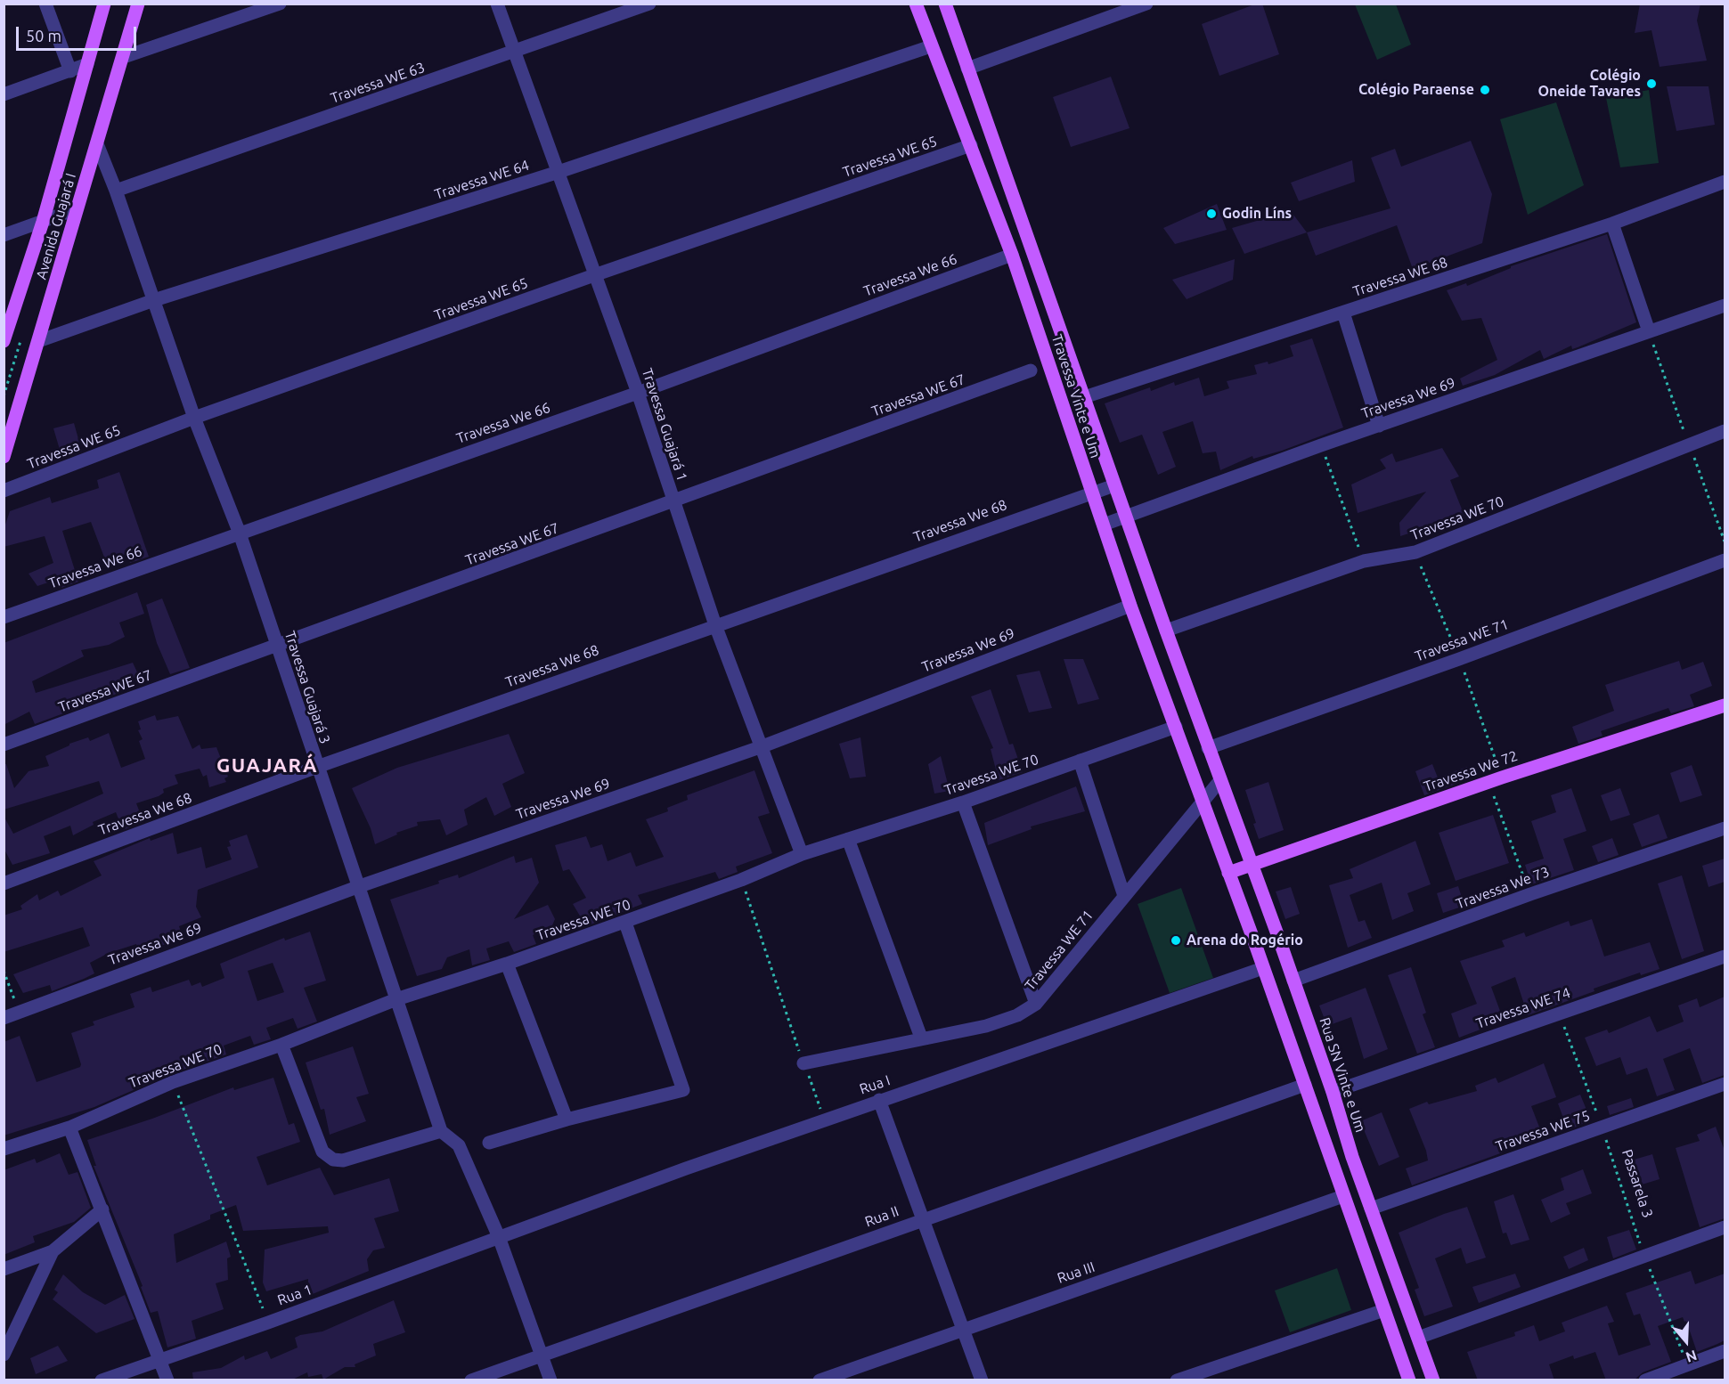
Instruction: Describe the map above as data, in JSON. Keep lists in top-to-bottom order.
{
  "streets": {
    "main road": [
      "Avenida Guajará I",
      "Travessa Vinte e Um",
      "Travessa We 72",
      "Rua SN Vinte e Um"
    ],
    "street": [
      "Travessa WE 63",
      "Travessa WE 65",
      "Travessa WE 64",
      "Travessa We 66",
      "Travessa WE 68",
      "Travessa WE 67",
      "Travessa We 69",
      "Travessa Guajará 1",
      "Travessa WE 70",
      "Travessa We 68",
      "Travessa WE 71",
      "Travessa Guajará 3",
      "Travessa We 73",
      "Travessa WE 74",
      "Rua I",
      "Travessa WE 75",
      "Rua II",
      "Rua III",
      "Rua 1"
    ],
    "path": ["Passarela 3"]
  },
  "crossings": [
    ["Travessa WE 63", "Travessa Guajará 1"],
    ["Travessa WE 63", "Travessa Guajará 3"],
    ["Travessa WE 65", "Travessa Vinte e Um"],
    ["Travessa WE 65", "Travessa Guajará 1"],
    ["Travessa WE 65", "Travessa Guajará 3"],
    ["Travessa WE 64", "Avenida Guajará I"],
    ["Travessa WE 64", "Travessa Vinte e Um"],
    ["Travessa WE 64", "Travessa Guajará 1"],
    ["Travessa WE 64", "Travessa Guajará 3"],
    ["Avenida Guajará I", "Travessa Guajará 3"],
    ["Travessa We 66", "Travessa Vinte e Um"],
    ["Travessa We 66", "Travessa Guajará 1"],
    ["Travessa We 66", "Travessa Guajará 3"],
    ["Travessa WE 68", "Travessa Vinte e Um"],
    ["Travessa WE 67", "Travessa Guajará 1"],
    ["Travessa WE 67", "Travessa Guajará 3"],
    ["Travessa Vinte e Um", "Travessa We 69"],
    ["Travessa Vinte e Um", "Travessa WE 70"],
    ["Travessa Vinte e Um", "Travessa We 68"],
    ["Travessa Vinte e Um", "Travessa WE 71"],
    ["Travessa Vinte e Um", "Rua SN Vinte e Um"],
    ["Travessa We 69", "Travessa Guajará 1"],
    ["Travessa We 69", "Travessa Guajará 3"],
    ["Travessa Guajará 1", "Travessa WE 70"],
    ["Travessa Guajará 1", "Travessa We 68"],
    ["Travessa WE 70", "Travessa Guajará 3"],
    ["Travessa We 68", "Travessa Guajará 3"],
    ["Travessa WE 71", "Rua SN Vinte e Um"],
    ["Travessa We 72", "Rua SN Vinte e Um"],
    ["Travessa We 73", "Rua SN Vinte e Um"],
    ["Travessa WE 74", "Rua SN Vinte e Um"],
    ["Travessa WE 74", "Passarela 3"],
    ["Rua SN Vinte e Um", "Travessa WE 75"],
    ["Rua I", "Rua 1"],
    ["Travessa WE 75", "Passarela 3"]
  ],
  "districts": ["GUAJARÁ"],
  "places": [
    "Colégio Oneide Tavares",
    "Colégio Paraense",
    "Godin Líns",
    "Arena do Rogério"
  ],
  "scale_bar": "50 m",
  "north": "bottom"
}
